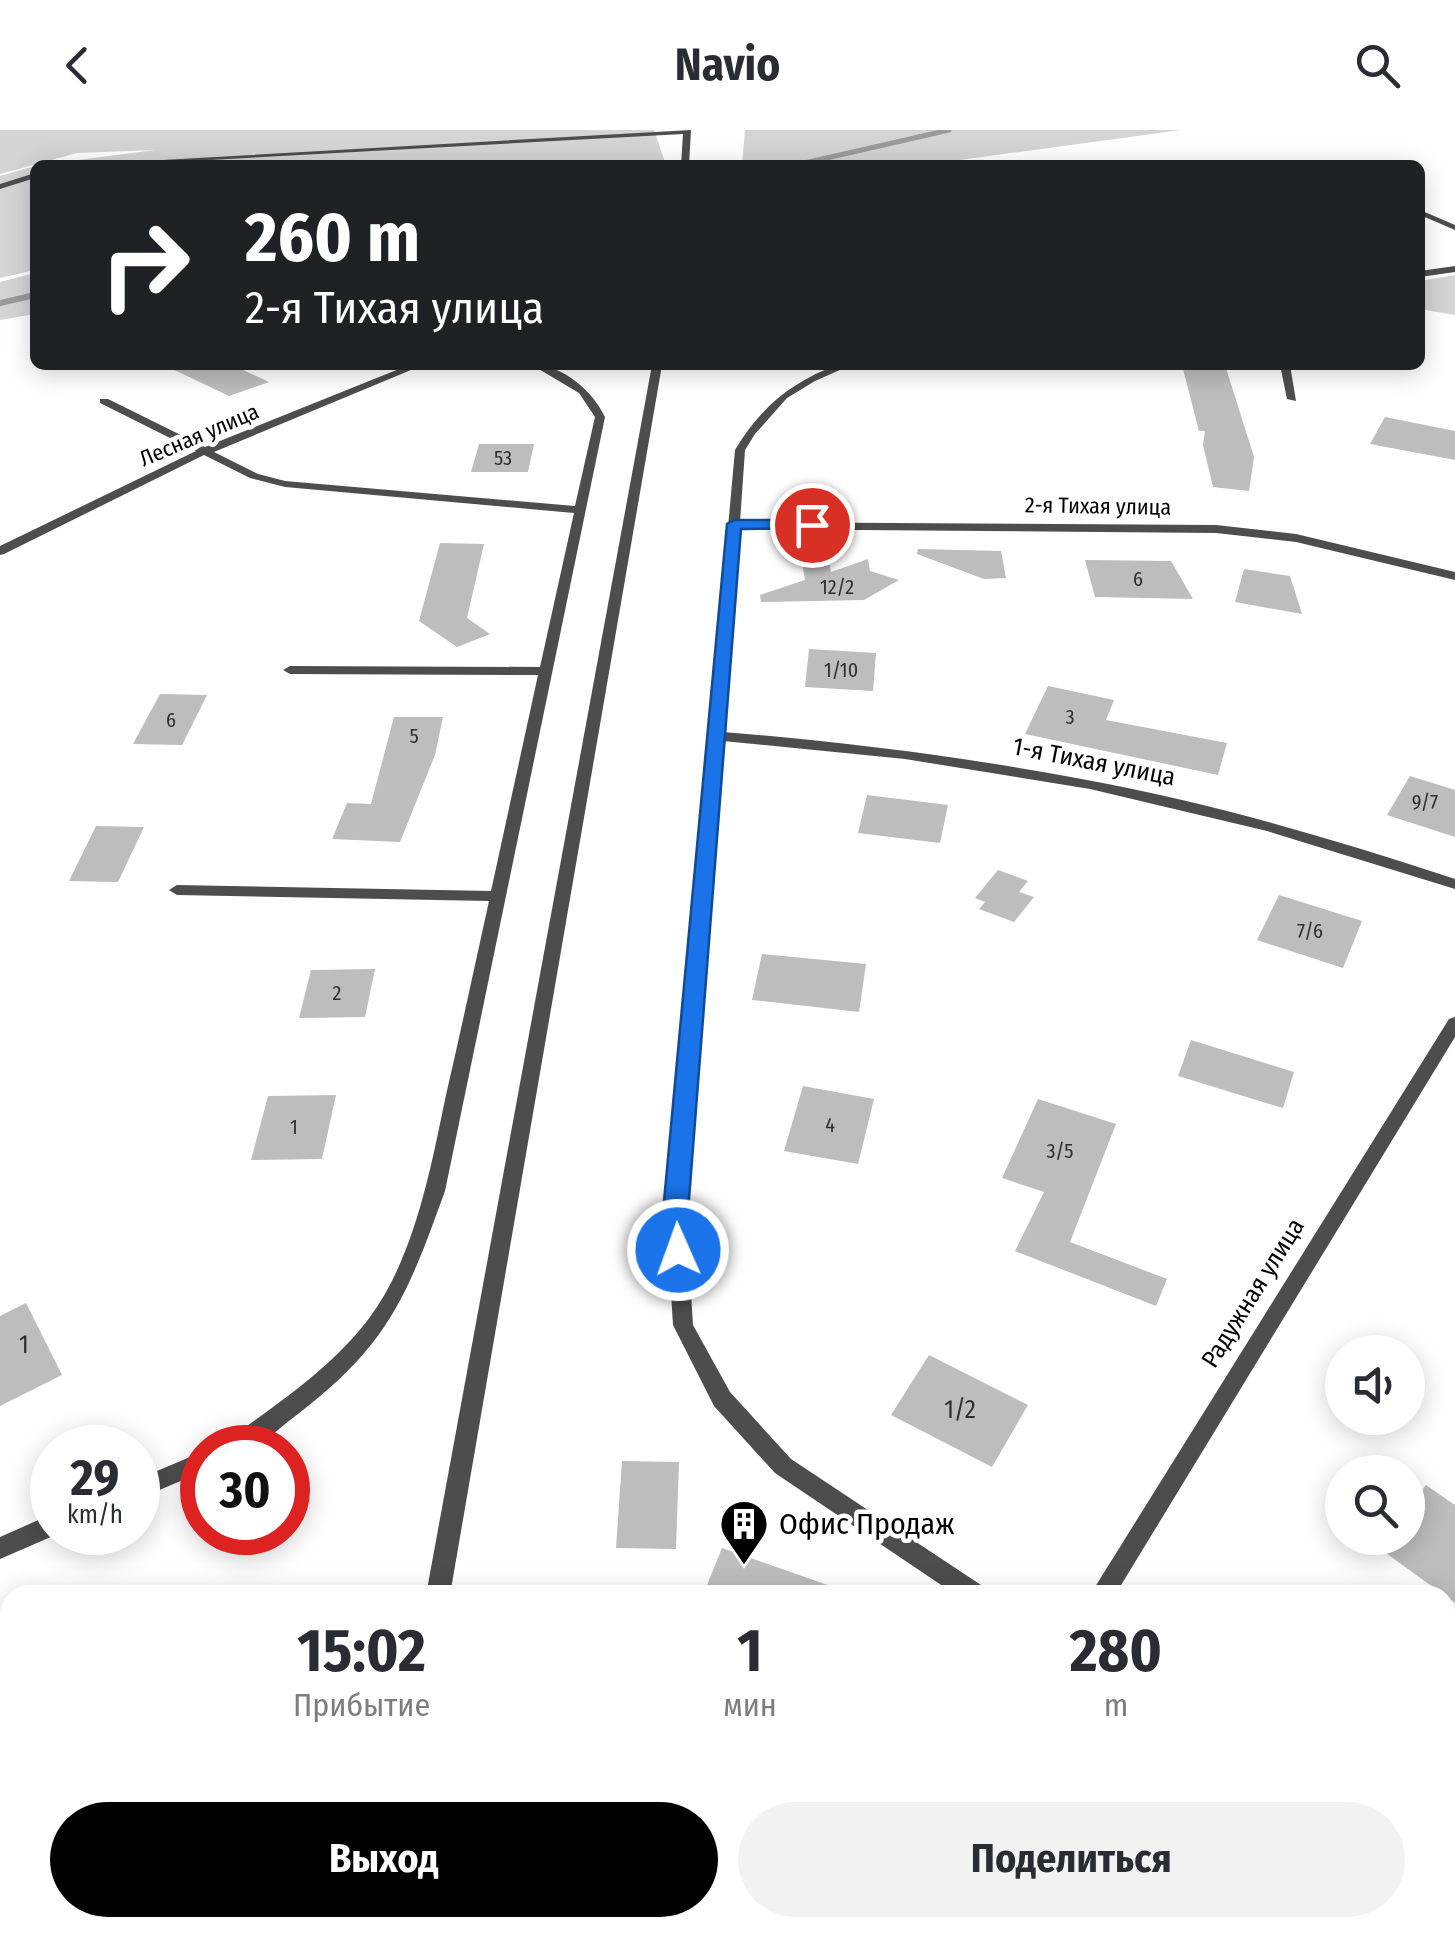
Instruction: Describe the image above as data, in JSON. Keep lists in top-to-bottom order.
{
  "streets": {
    "street": [
      "Лесная улица",
      "2-я Тихая улица",
      "1-я Тихая улица",
      "Радужная улица"
    ]
  },
  "places": {
    "building": ["Офис Продаж"]
  },
  "house_numbers": [
    "53",
    "6",
    "12/2",
    "1/10",
    "3",
    "6",
    "5",
    "9/7",
    "7/6",
    "2",
    "4",
    "1",
    "3/5",
    "1",
    "1/2"
  ],
  "page": {
    "header": "Navio",
    "turn": ["260 m", "2-я Тихая улица"],
    "speed": "29 km/h",
    "limit": "30",
    "eta": [
      "15:02",
      "Прибытие",
      "1",
      "мин",
      "280",
      "m"
    ],
    "buttons": ["Выход", "Поделиться"]
  }
}
